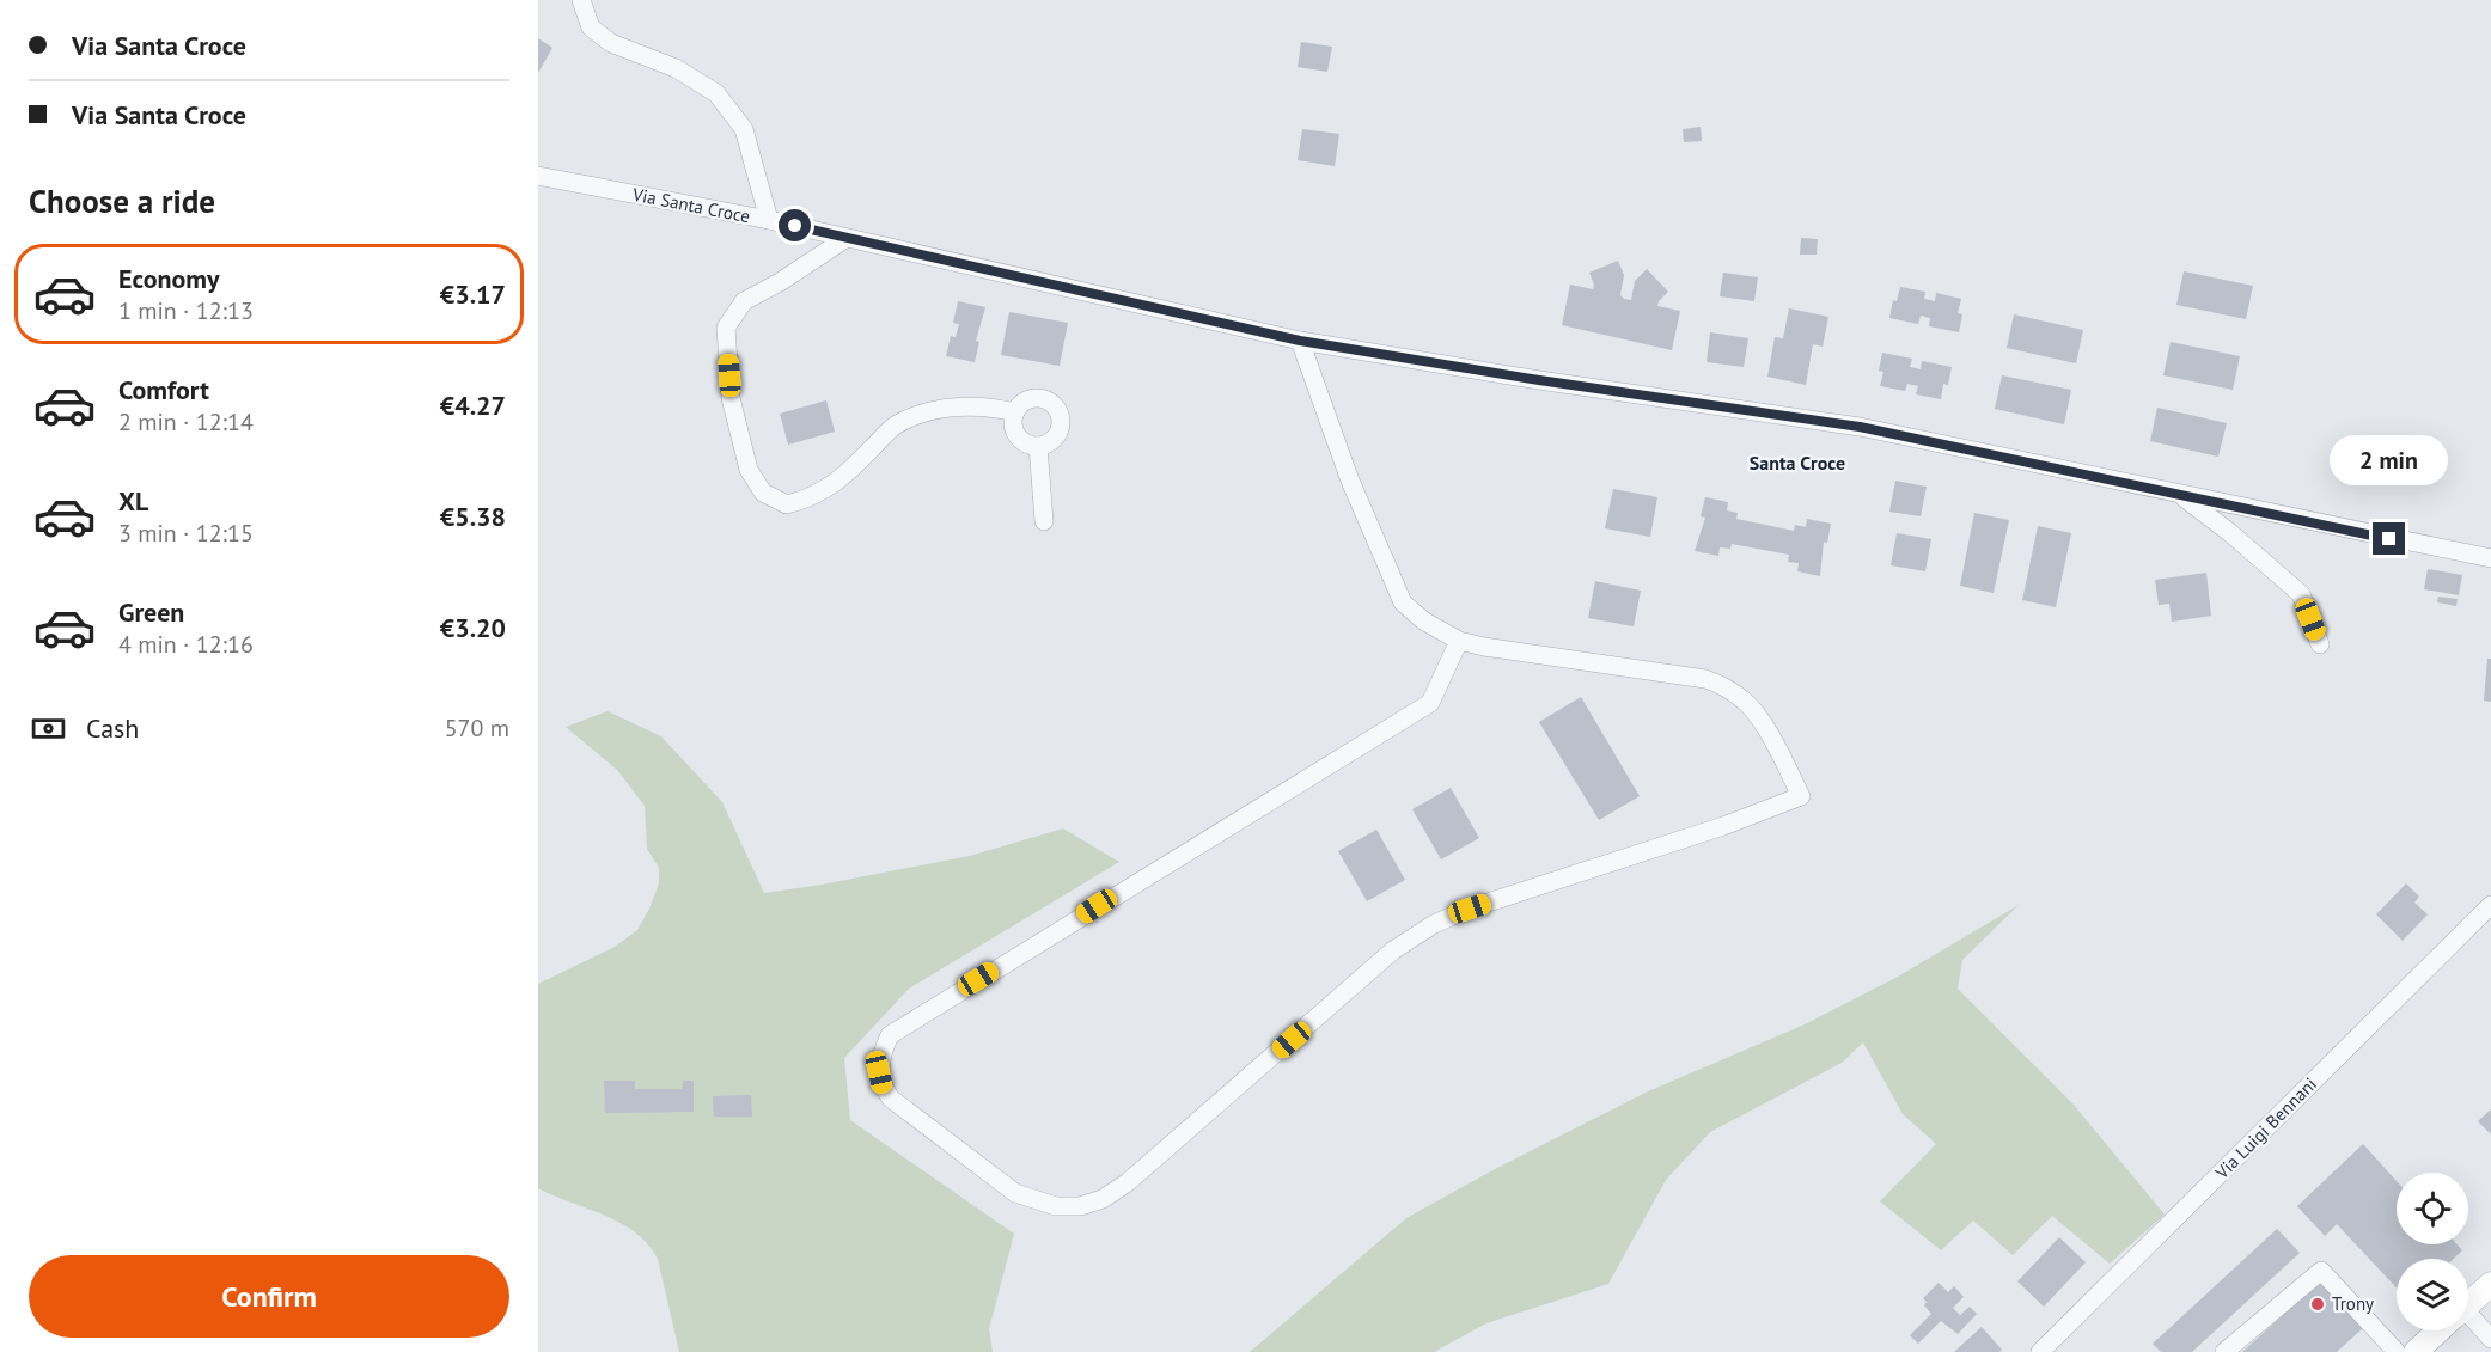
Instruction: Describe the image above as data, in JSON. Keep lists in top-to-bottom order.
{
  "streets": {
    "street": ["Via Santa Croce", "Via Luigi Bennani"]
  },
  "districts": ["Santa Croce"],
  "places": ["Trony"],
  "page": {
    "banner": ["Via Santa Croce", "Via Santa Croce"],
    "heading": "Choose a ride",
    "list": [
      {
        "name": "Economy",
        "note": "1 min · 12:13",
        "value": "€3.17"
      },
      {
        "name": "Comfort",
        "note": "2 min · 12:14",
        "value": "€4.27"
      },
      {
        "name": "XL",
        "note": "3 min · 12:15",
        "value": "€5.38"
      },
      {
        "name": "Green",
        "note": "4 min · 12:16",
        "value": "€3.20"
      }
    ],
    "bubble": "2 min",
    "pay": ["Cash", "570 m"],
    "buttons": "Confirm"
  }
}
